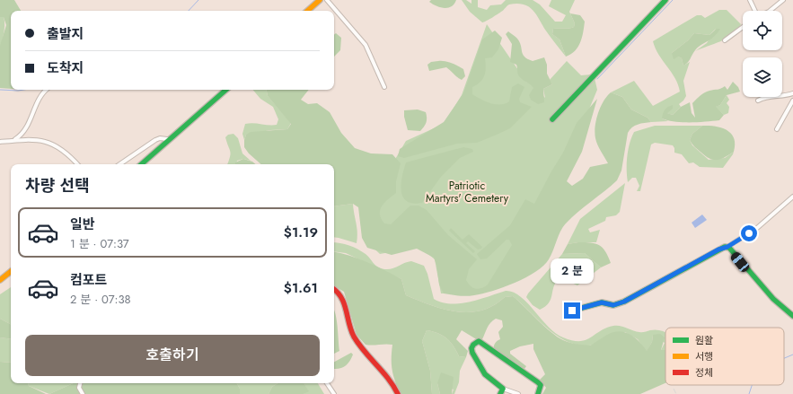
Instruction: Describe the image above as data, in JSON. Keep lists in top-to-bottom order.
{
  "parks": ["Patriotic Martyrs' Cemetery"],
  "legend": ["원활", "서행", "정체"],
  "page": {
    "banner": ["출발지", "도착지"],
    "heading": "차량 선택",
    "list": [
      {
        "name": "일반",
        "note": "1 분 · 07:37",
        "value": "$1.19"
      },
      {
        "name": "컴포트",
        "note": "2 분 · 07:38",
        "value": "$1.61"
      }
    ],
    "bubble": "2 분",
    "buttons": "호출하기"
  }
}
